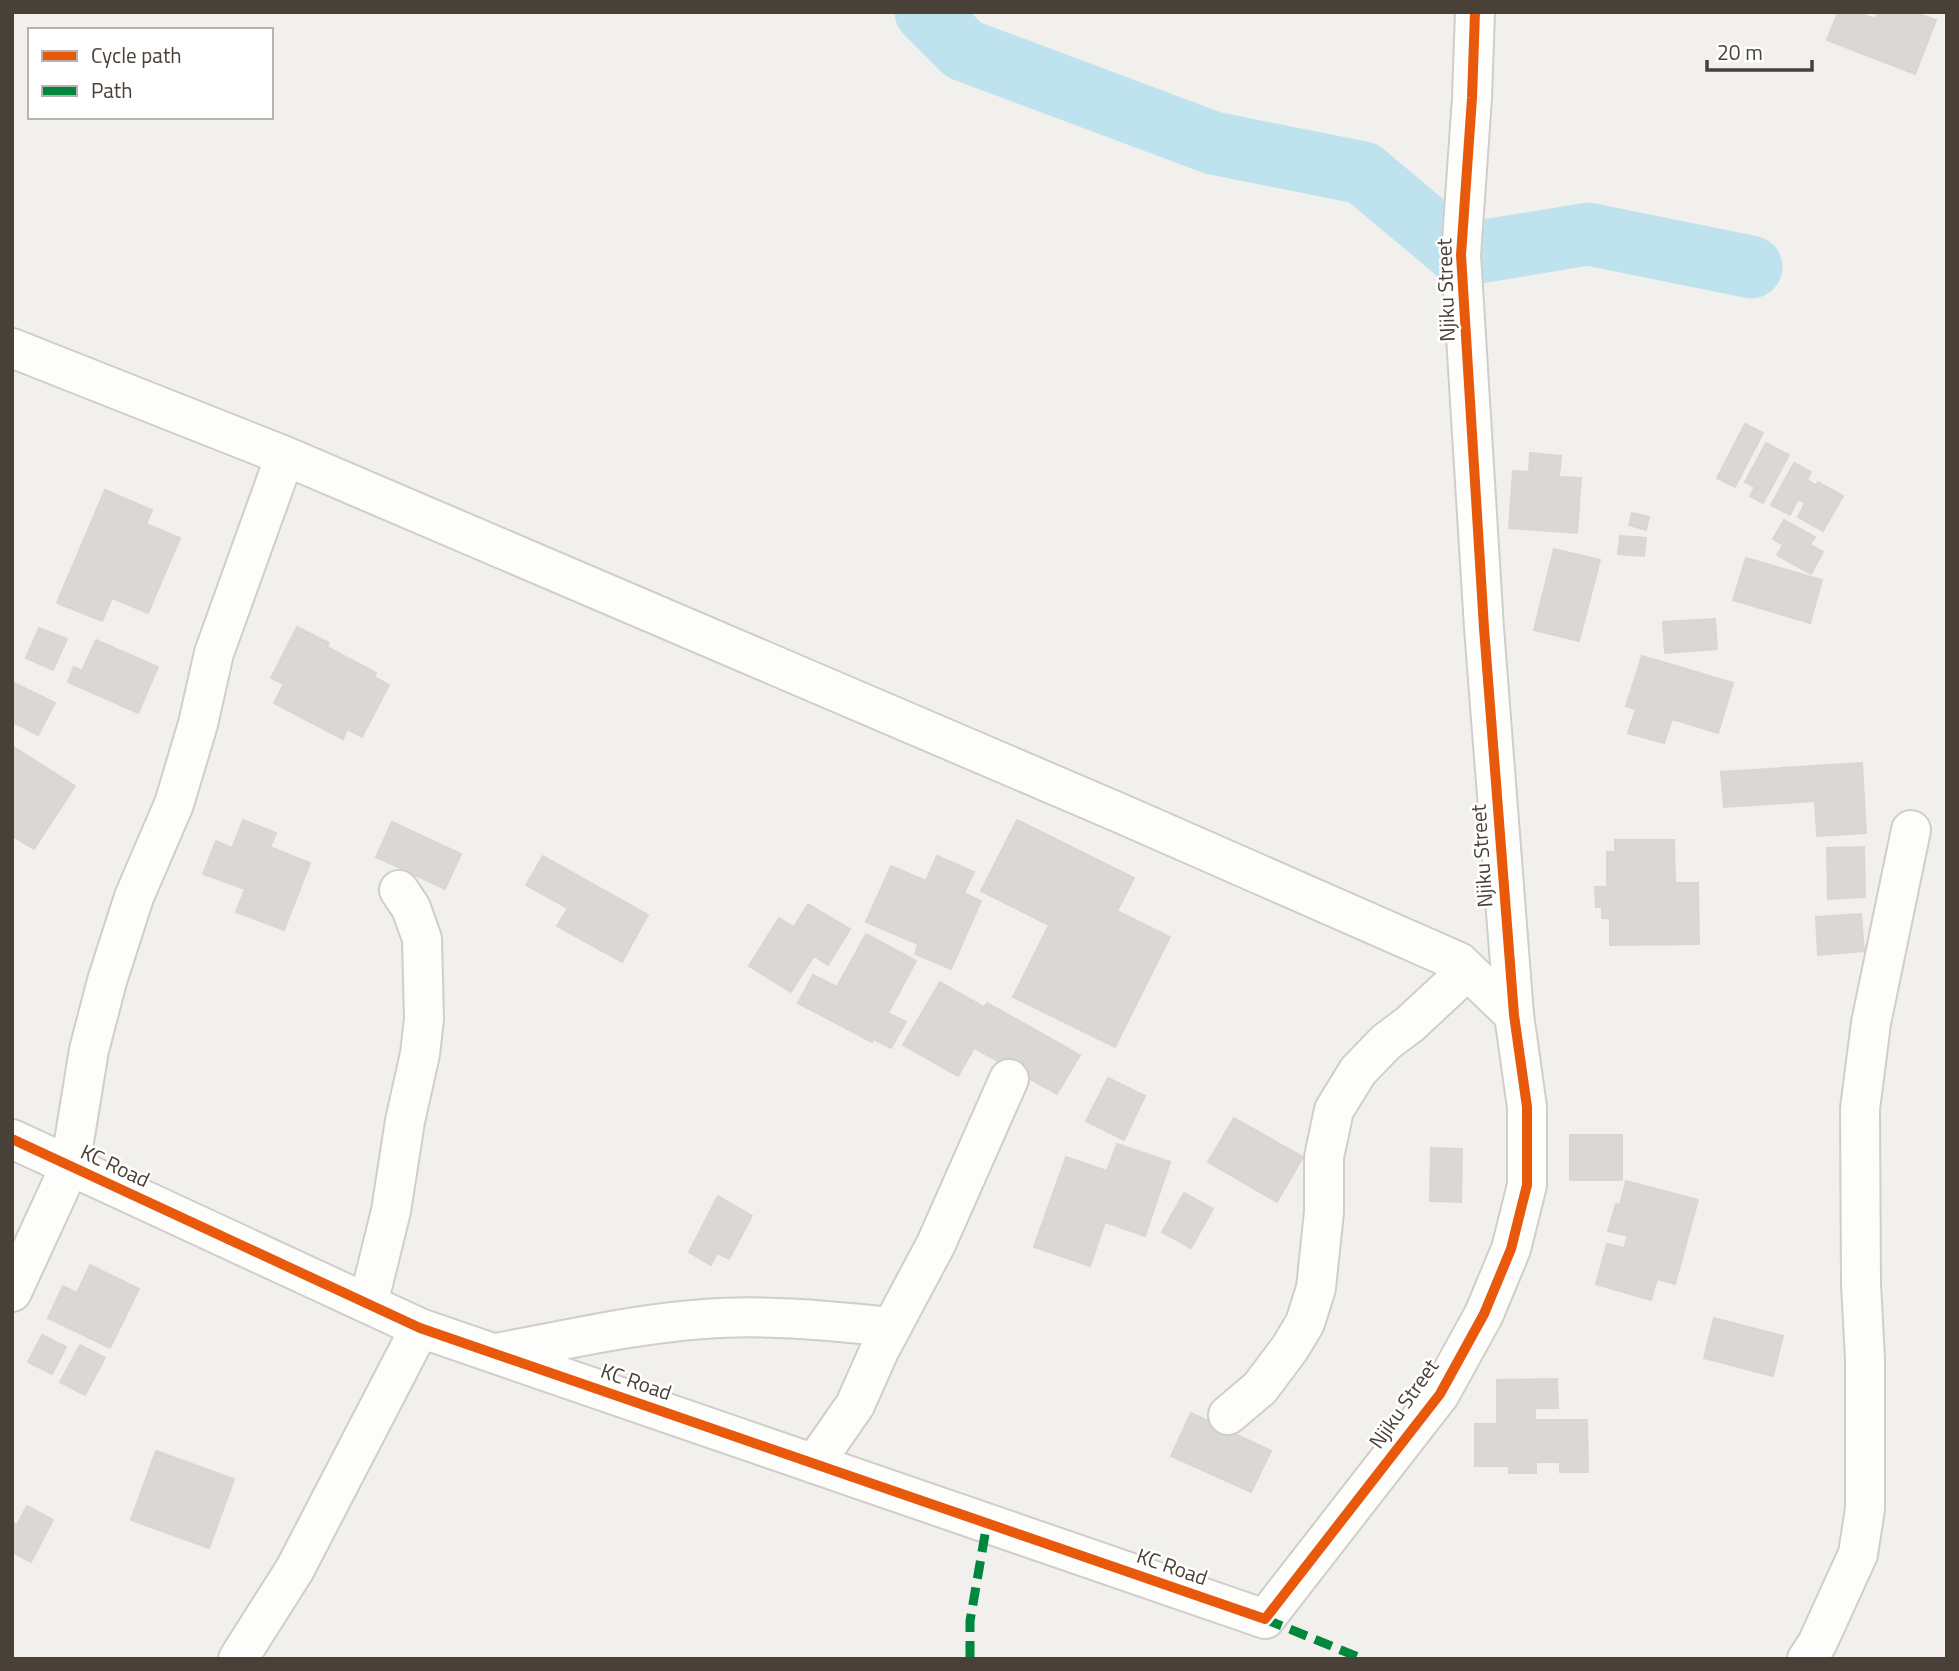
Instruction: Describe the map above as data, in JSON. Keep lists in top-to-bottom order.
{
  "streets": {
    "street": ["Njiku Street", "KC Road"]
  },
  "crossings": [
    ["Njiku Street", "KC Road"]
  ],
  "legend": ["Cycle path", "Path"],
  "scale_bar": "20 m"
}
